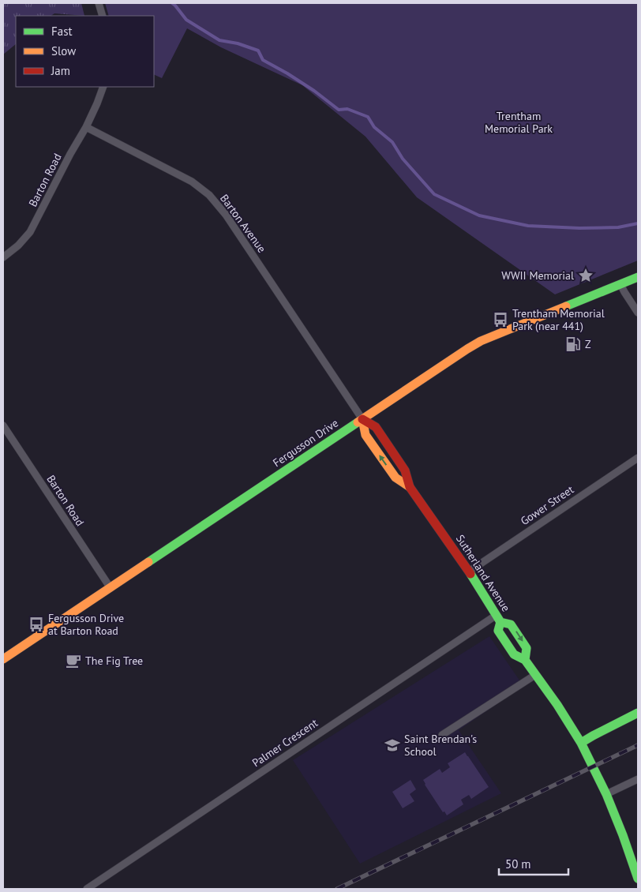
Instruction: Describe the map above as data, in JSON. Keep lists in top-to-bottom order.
{
  "streets": {
    "main road": ["Fergusson Drive", "Sutherland Avenue"],
    "street": [
      "Barton Road",
      "Barton Avenue",
      "Gower Street",
      "Palmer Crescent"
    ]
  },
  "crossings": [
    ["Barton Road", "Barton Avenue"],
    ["Barton Road", "Fergusson Drive"],
    ["Barton Avenue", "Fergusson Drive"],
    ["Barton Avenue", "Sutherland Avenue"],
    ["Fergusson Drive", "Sutherland Avenue"],
    ["Gower Street", "Sutherland Avenue"],
    ["Sutherland Avenue", "Palmer Crescent"]
  ],
  "parks": ["Trentham Memorial Park"],
  "places": {
    "place": ["WWII Memorial"],
    "bus stop": ["Trentham Memorial Park (near 441)", "Fergusson Drive at Barton Road"],
    "fuel station": ["Z"],
    "cafe": ["The Fig Tree"],
    "school or university": ["Saint Brendan's School"]
  },
  "legend": ["Fast", "Slow", "Jam"],
  "scale_bar": "50 m"
}
